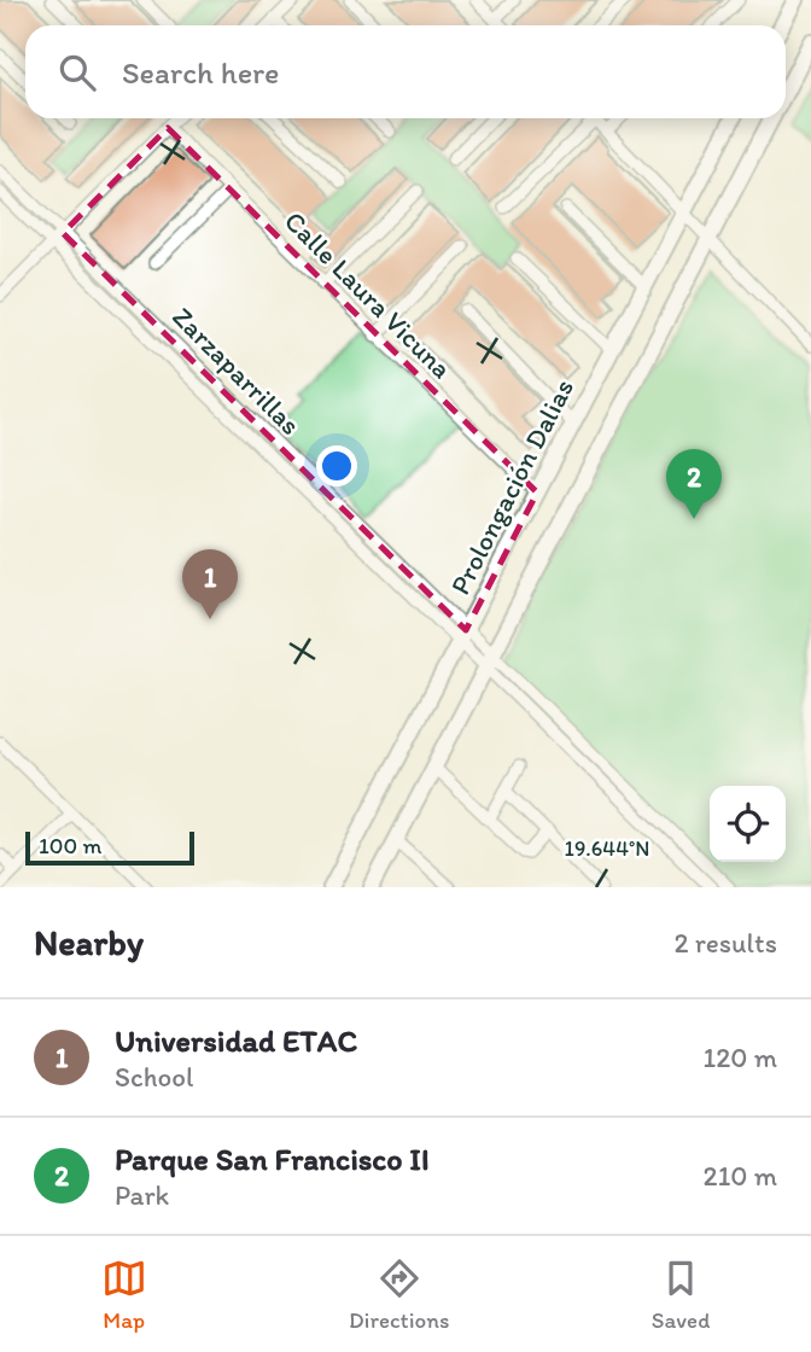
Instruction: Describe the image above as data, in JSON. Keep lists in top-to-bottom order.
{
  "streets": {
    "main road": ["Prolongación Dalias"],
    "street": ["Calle Laura Vicuna", "Zarzaparrillas"]
  },
  "crossings": [
    ["Calle Laura Vicuna", "Prolongación Dalias"],
    ["Zarzaparrillas", "Prolongación Dalias"]
  ],
  "scale_bar": "100 m",
  "page": {
    "search": "Search here",
    "pins": ["2", "1"],
    "scale": "100 m",
    "heading": ["Nearby", "2 results"],
    "list": [
      {
        "mark": "1",
        "name": "Universidad ETAC",
        "note": "School",
        "value": "120 m"
      },
      {
        "mark": "2",
        "name": "Parque San Francisco II",
        "note": "Park",
        "value": "210 m"
      }
    ],
    "nav": ["Map", "Directions", "Saved"]
  },
  "coordinates": ["19.644°N"]
}
